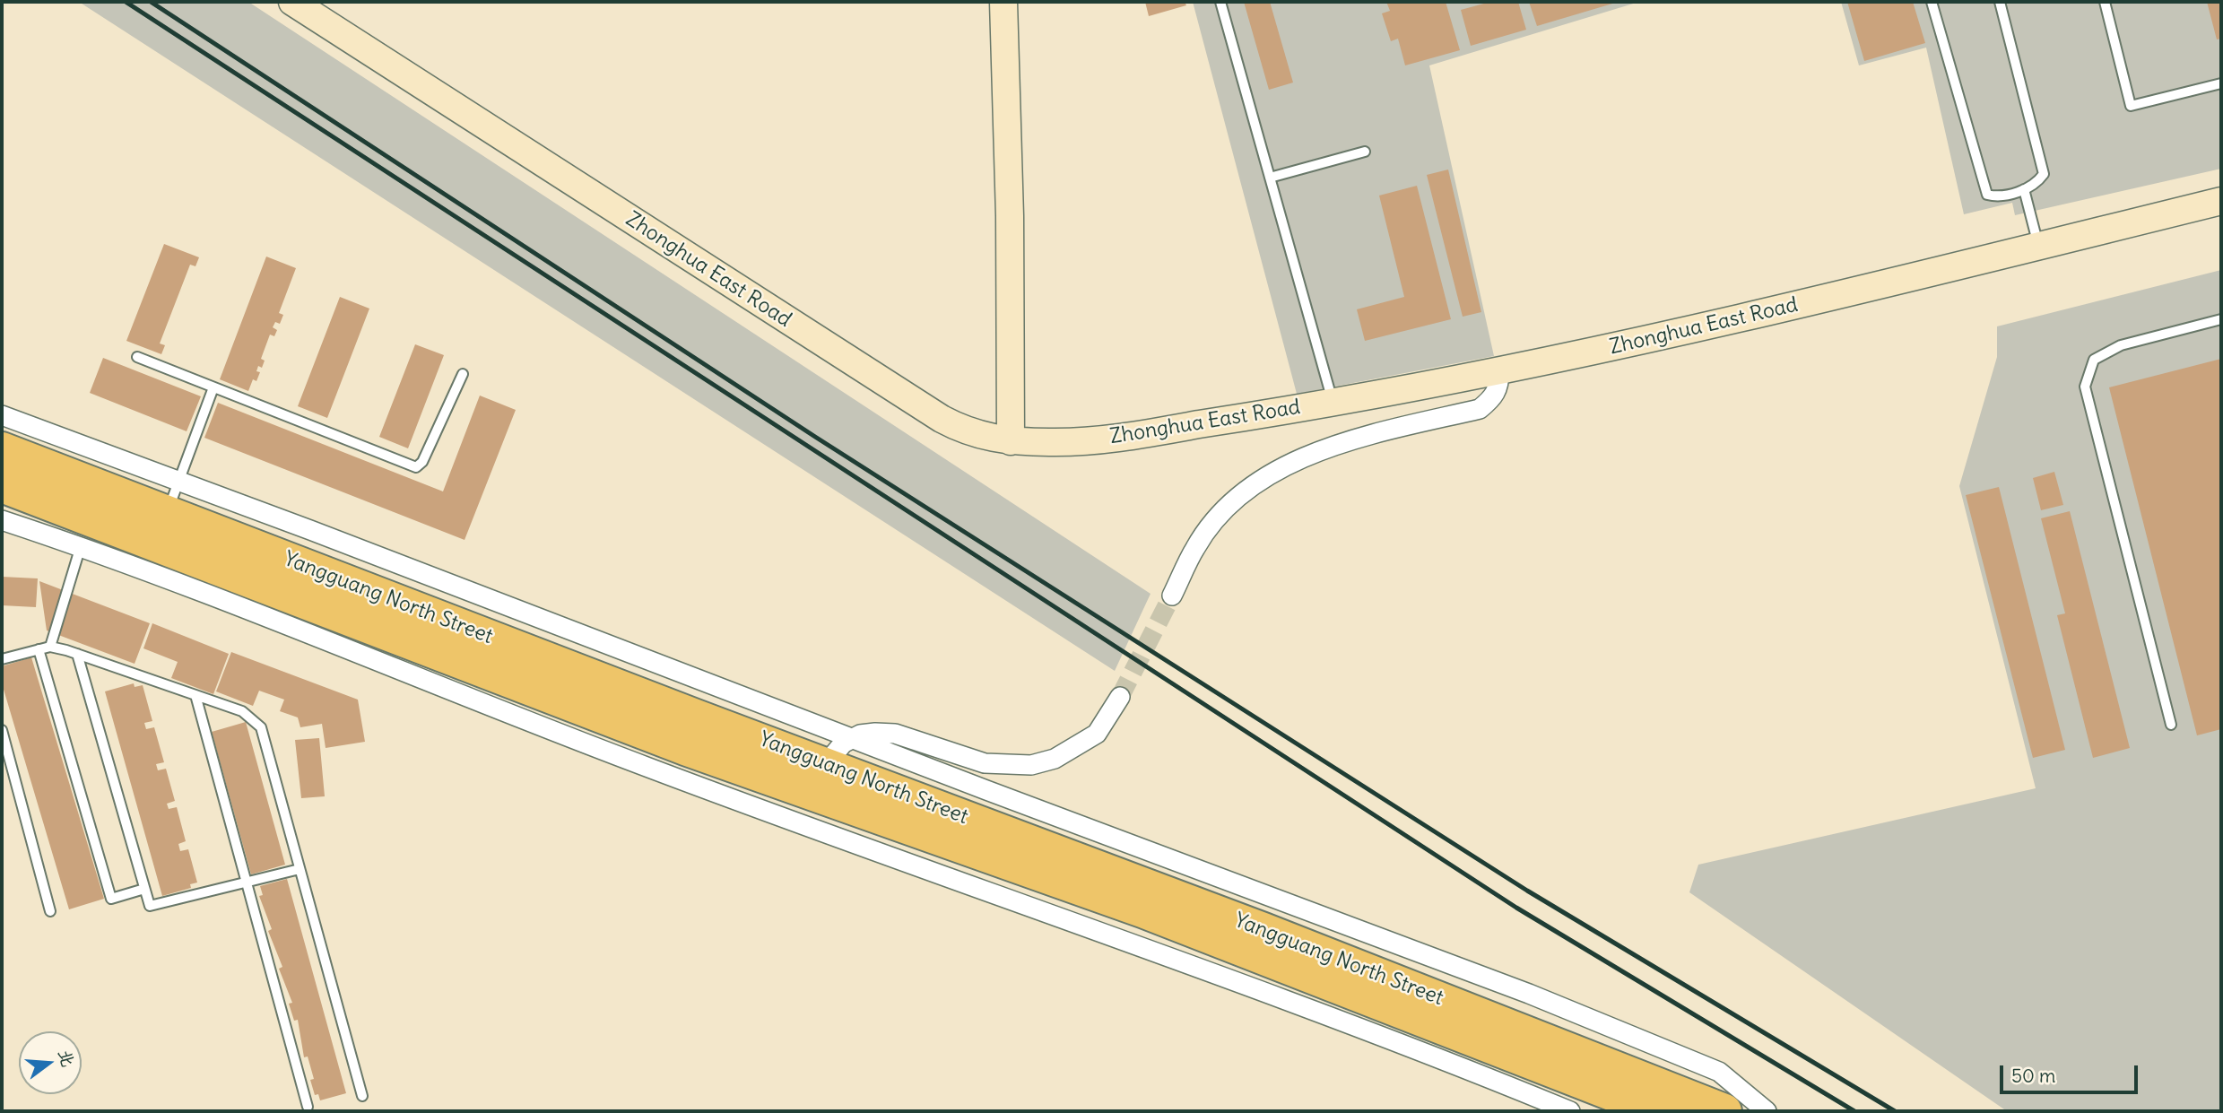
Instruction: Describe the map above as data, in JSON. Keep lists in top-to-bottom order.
{
  "streets": {
    "highway": ["Yangguang North Street"],
    "street": ["Zhonghua East Road"]
  },
  "scale_bar": "50 m",
  "north": "right"
}
